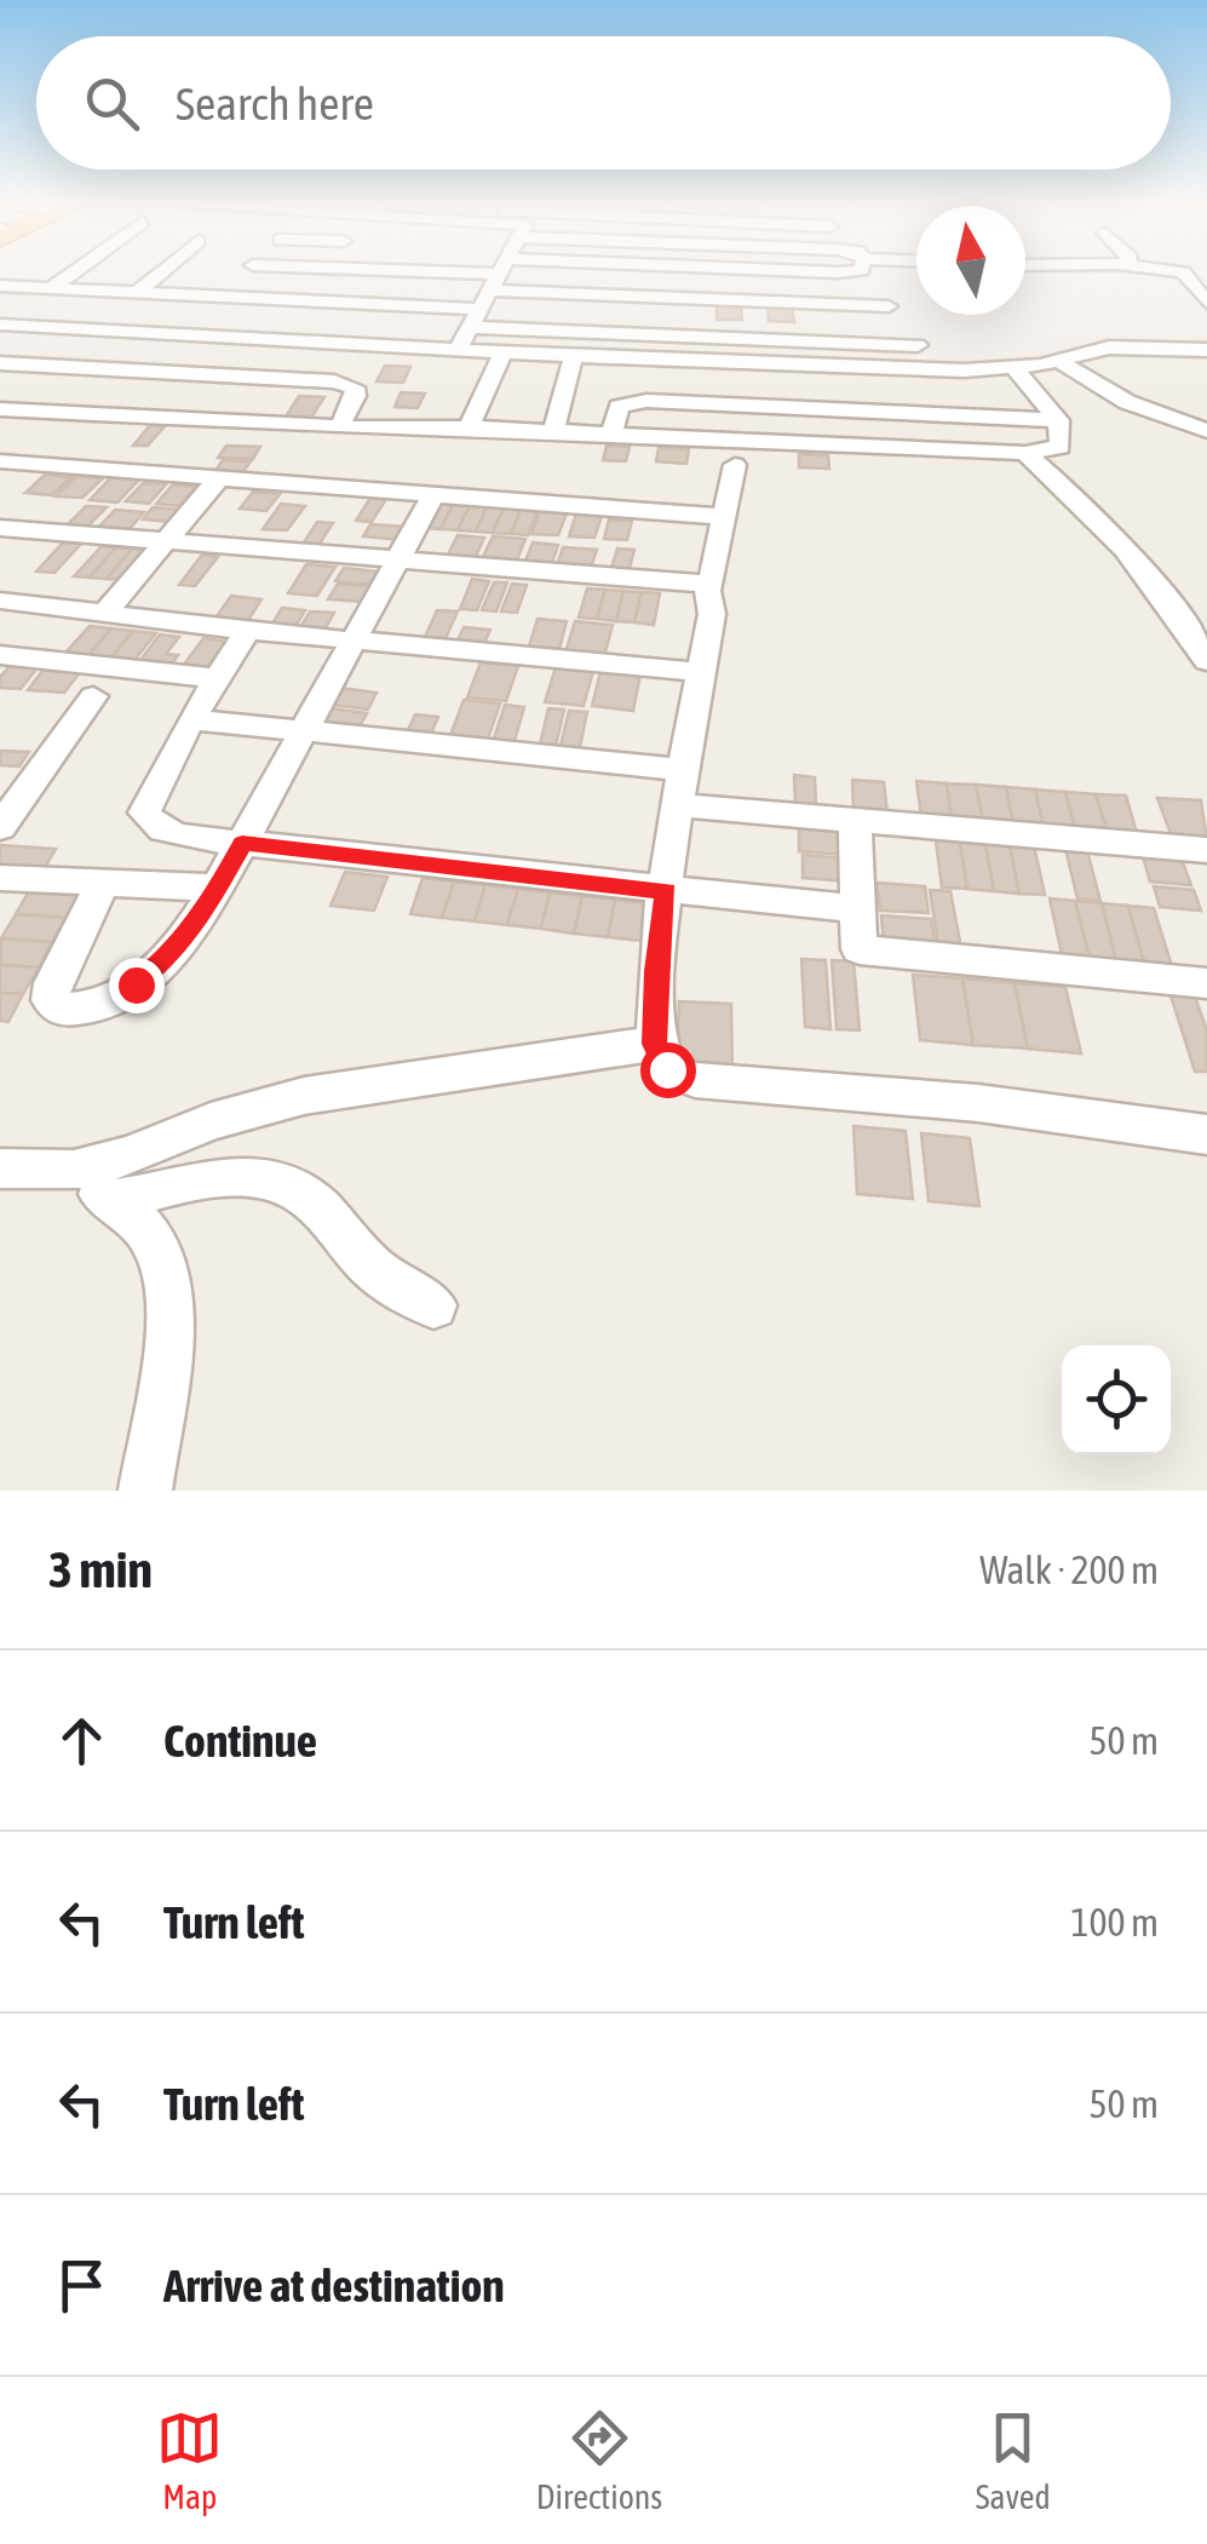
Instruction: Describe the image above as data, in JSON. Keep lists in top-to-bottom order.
{
  "north": "top",
  "page": {
    "search": "Search here",
    "heading": ["3 min", "Walk · 200 m"],
    "list": [
      ["Continue", "50 m"],
      ["Turn left", "100 m"],
      ["Turn left", "50 m"],
      "Arrive at destination"
    ],
    "nav": ["Map", "Directions", "Saved"]
  }
}
